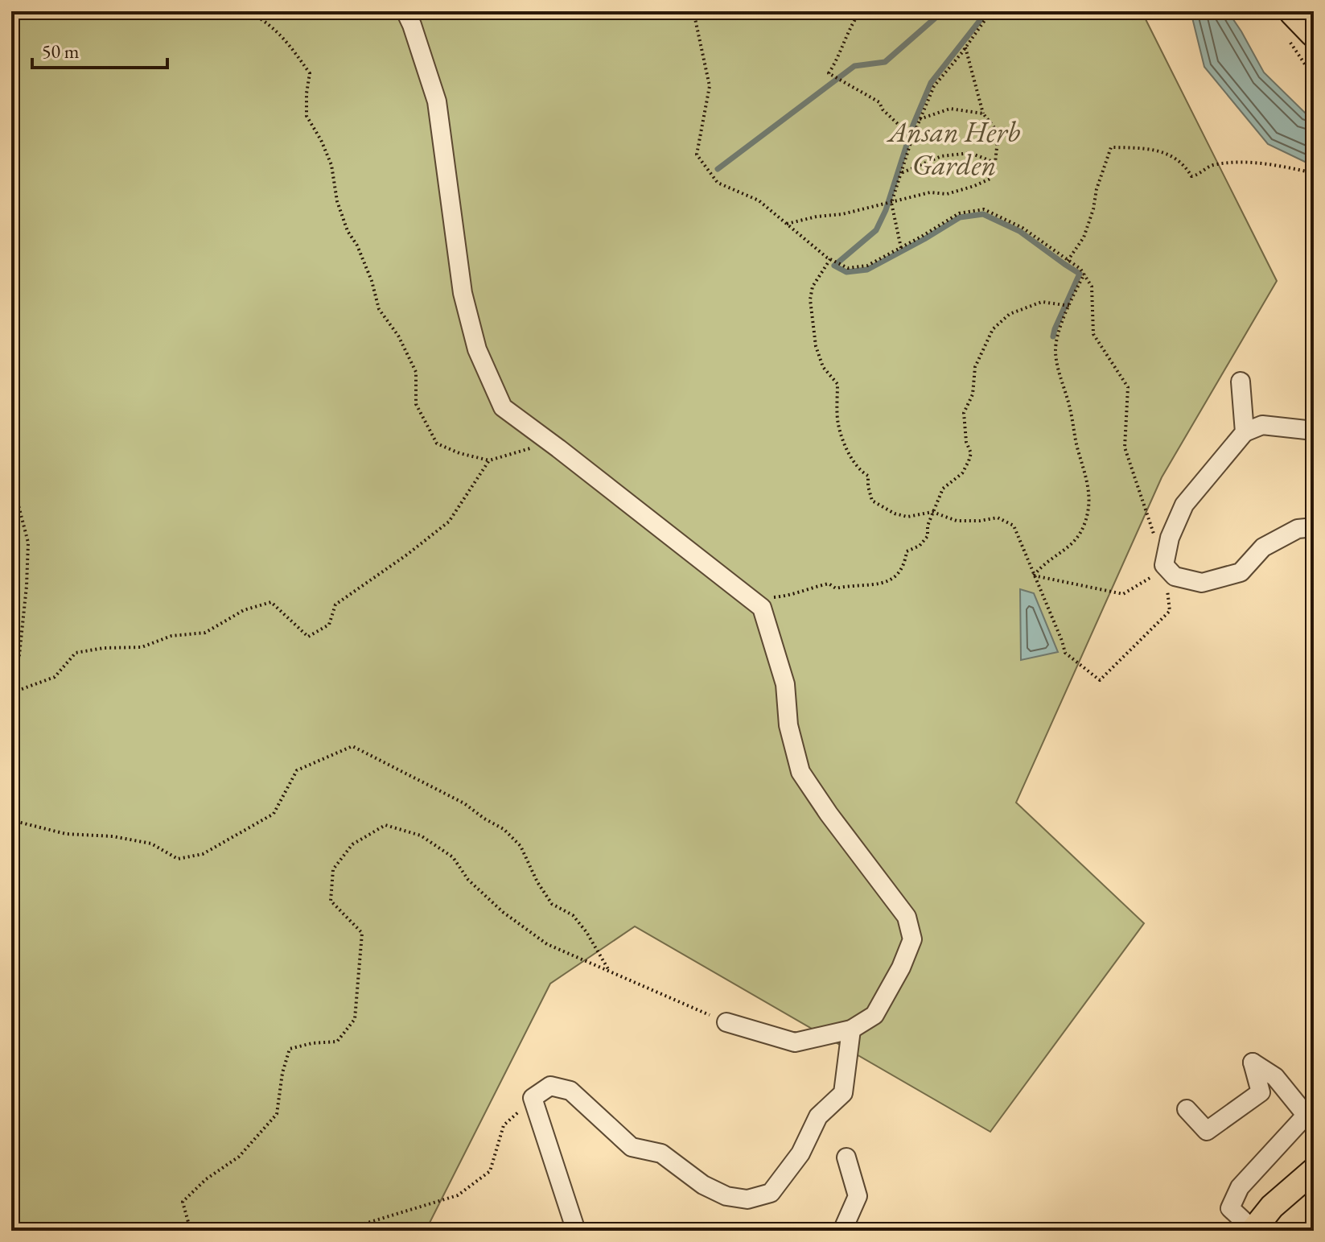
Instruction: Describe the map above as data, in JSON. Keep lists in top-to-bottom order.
{
  "parks": ["Ansan Herb Garden"],
  "scale_bar": "50 m"
}
